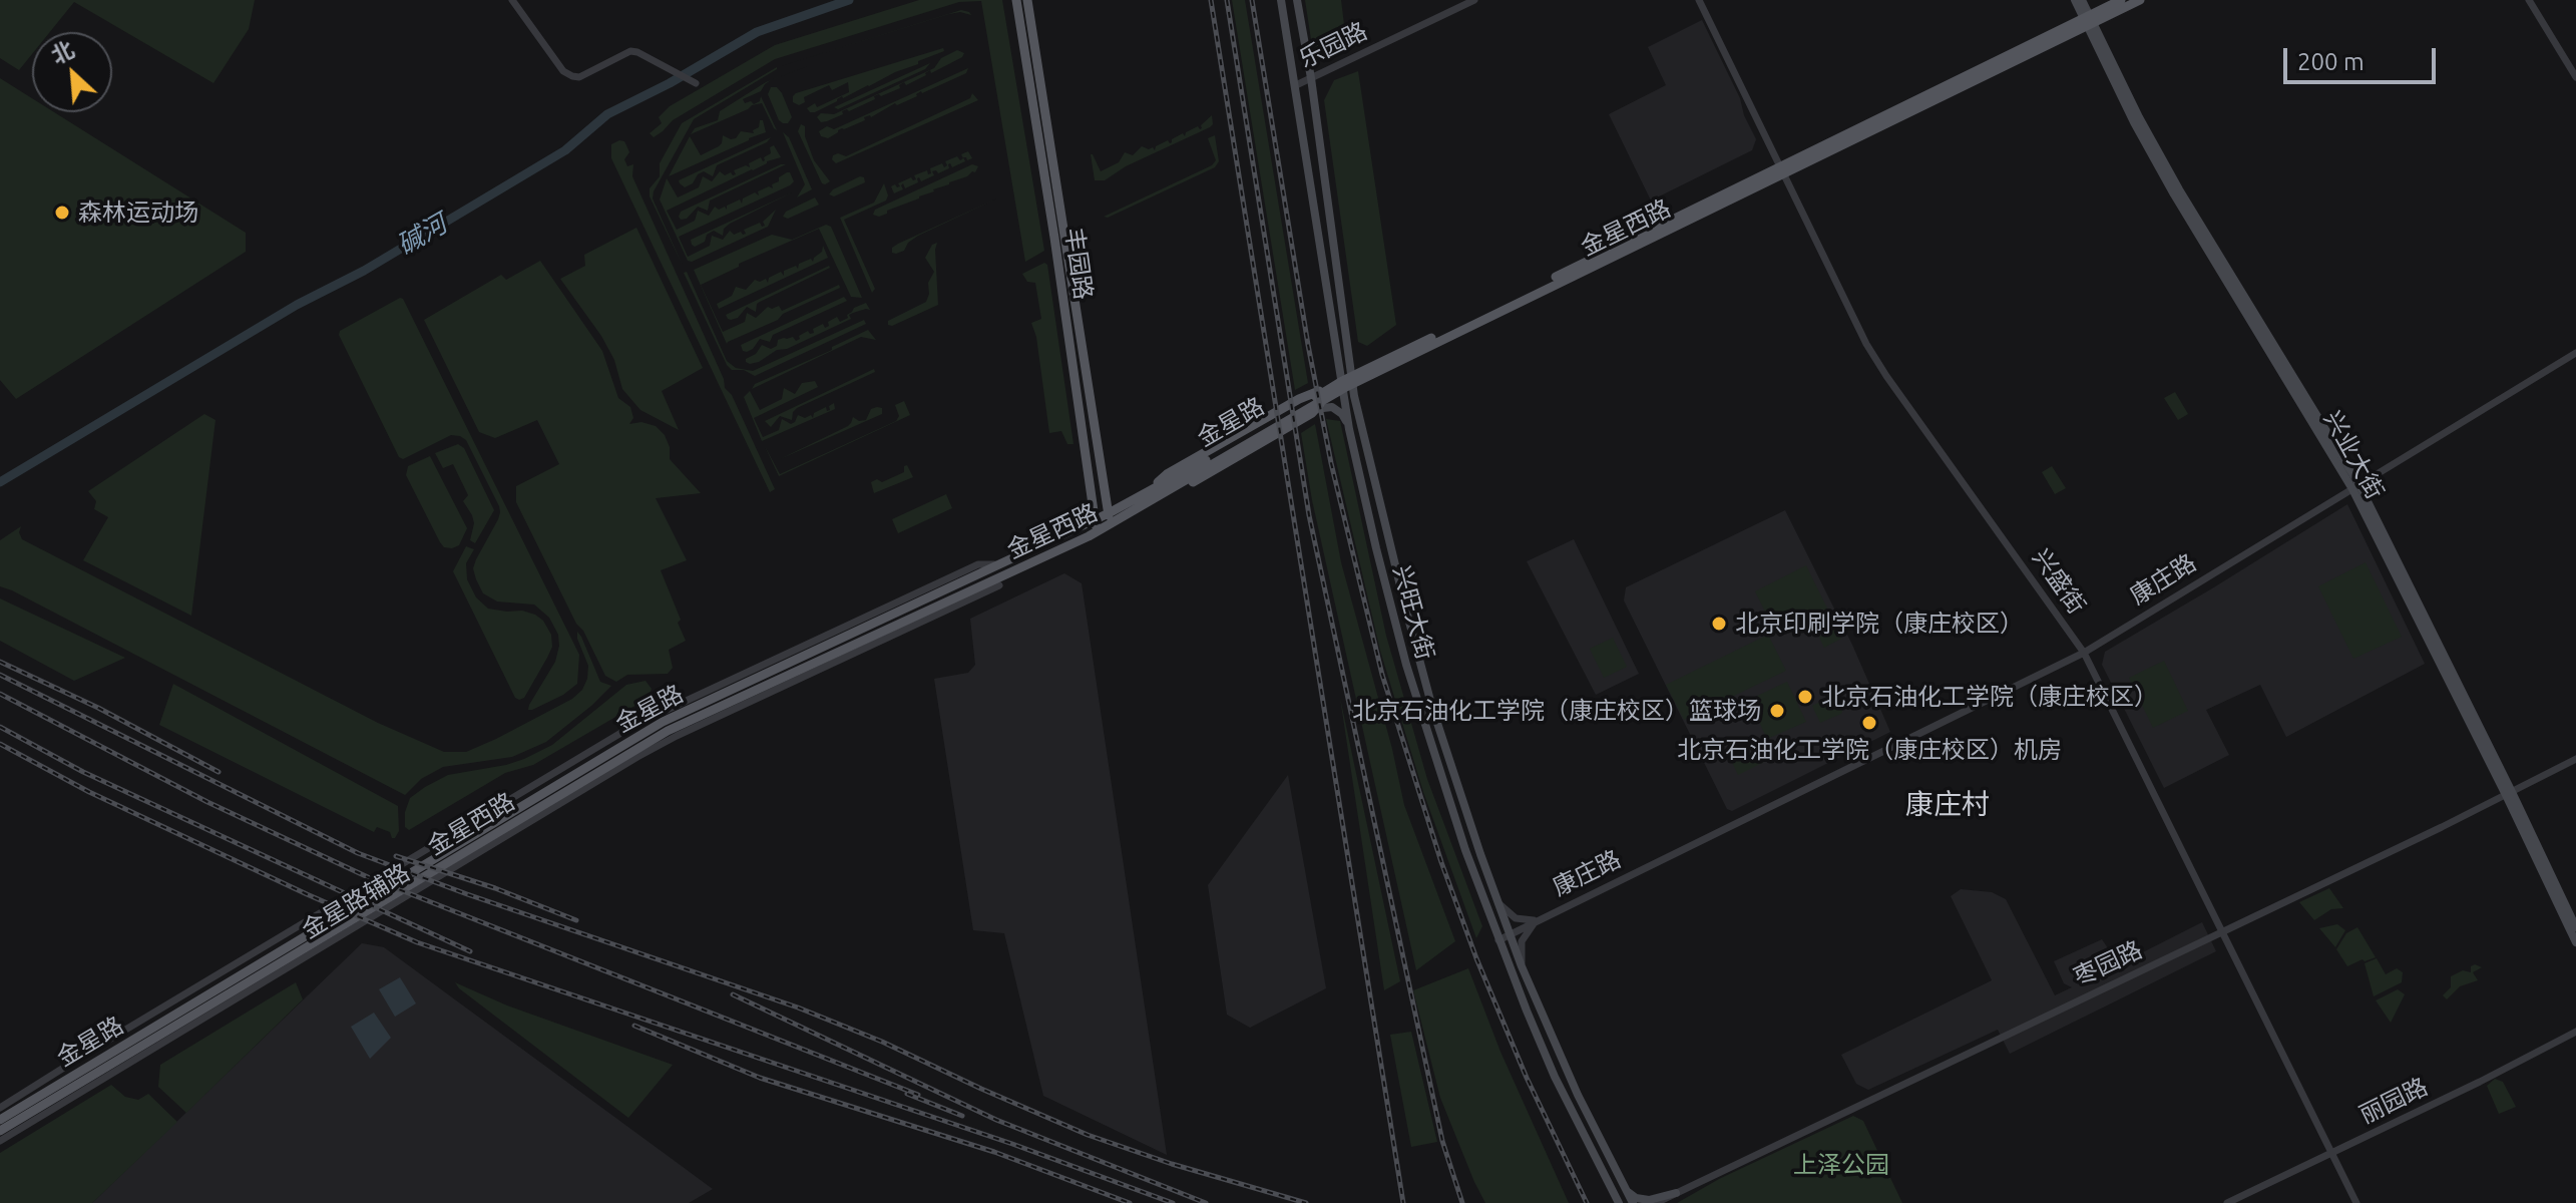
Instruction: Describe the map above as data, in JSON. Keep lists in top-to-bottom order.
{
  "streets": {
    "main road": [
      "金星西路",
      "丰园路",
      "金星路",
      "兴业大街",
      "兴旺大街"
    ],
    "street": [
      "乐园路",
      "康庄路",
      "兴盛街",
      "金星路辅路",
      "枣园路",
      "丽园路"
    ]
  },
  "crossings": [
    ["乐园路", "兴旺大街"],
    ["金星西路", "丰园路"],
    ["金星西路", "金星路"],
    ["金星西路", "兴业大街"],
    ["金星西路", "兴盛街"],
    ["金星西路", "兴旺大街"],
    ["金星西路", "金星路辅路"],
    ["丰园路", "金星路"],
    ["金星路", "兴旺大街"],
    ["金星路", "金星路辅路"],
    ["兴业大街", "康庄路"],
    ["兴业大街", "枣园路"],
    ["康庄路", "兴盛街"],
    ["康庄路", "兴旺大街"],
    ["兴盛街", "枣园路"],
    ["兴盛街", "丽园路"]
  ],
  "districts": ["康庄村"],
  "water": ["碱河"],
  "parks": ["上泽公园"],
  "places": [
    "森林运动场",
    "北京印刷学院（康庄校区）",
    "北京石油化工学院（康庄校区）",
    "北京石油化工学院（康庄校区）篮球场",
    "北京石油化工学院（康庄校区）机房"
  ],
  "scale_bar": "200 m",
  "north": "top left"
}
